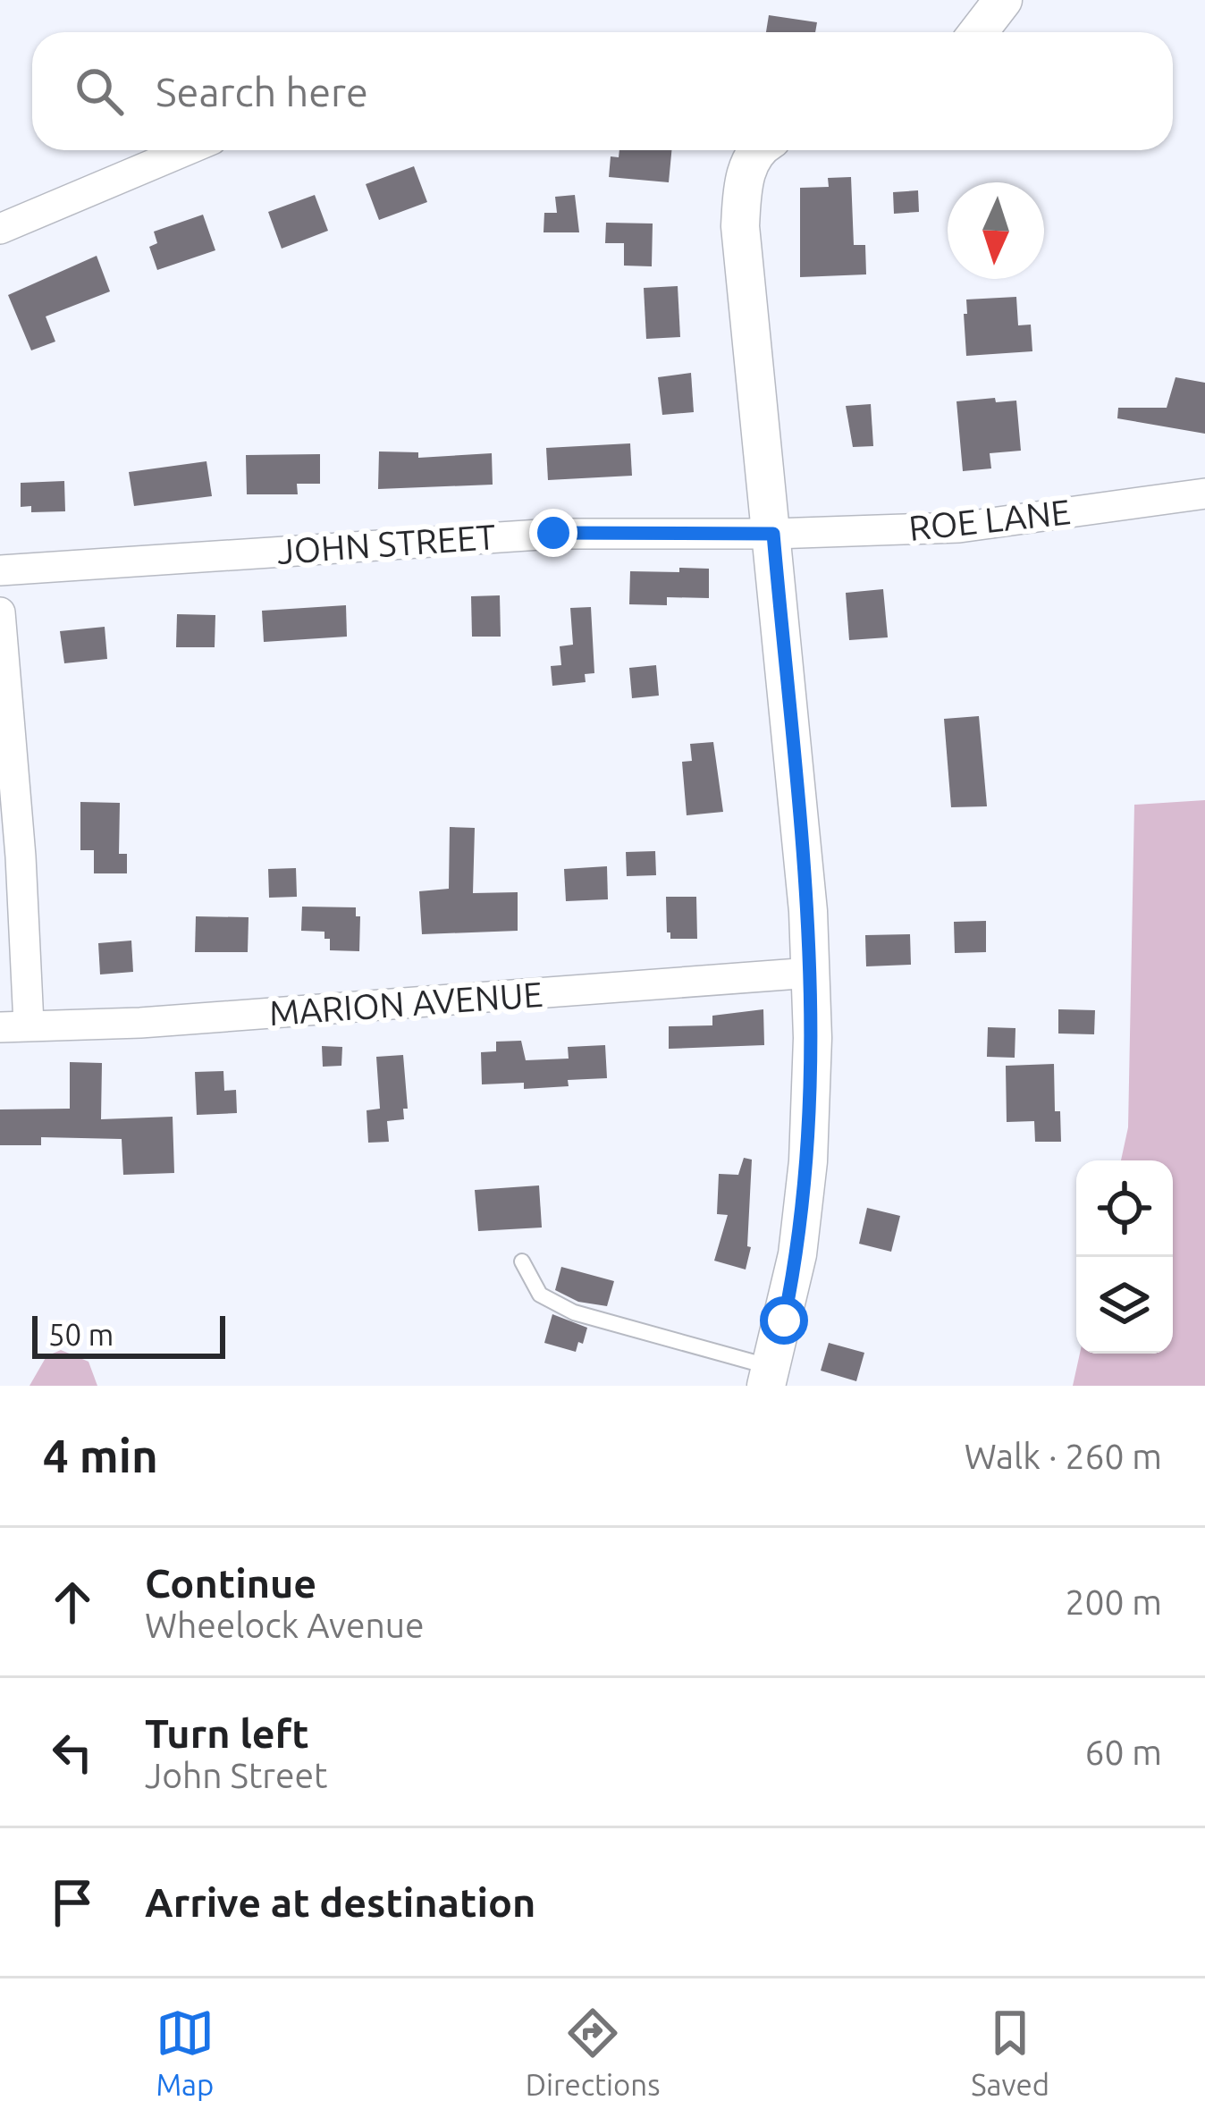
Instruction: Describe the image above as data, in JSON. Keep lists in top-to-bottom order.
{
  "streets": {
    "street": ["ROE LANE", "JOHN STREET", "MARION AVENUE"]
  },
  "crossings": [
    ["ROE LANE", "JOHN STREET"]
  ],
  "scale_bar": "50 m",
  "north": "bottom",
  "page": {
    "search": "Search here",
    "scale": "50 m",
    "heading": ["4 min", "Walk · 260 m"],
    "list": [
      ["Continue", "Wheelock Avenue", "200 m"],
      ["Turn left", "John Street", "60 m"],
      "Arrive at destination"
    ],
    "nav": ["Map", "Directions", "Saved"]
  }
}
